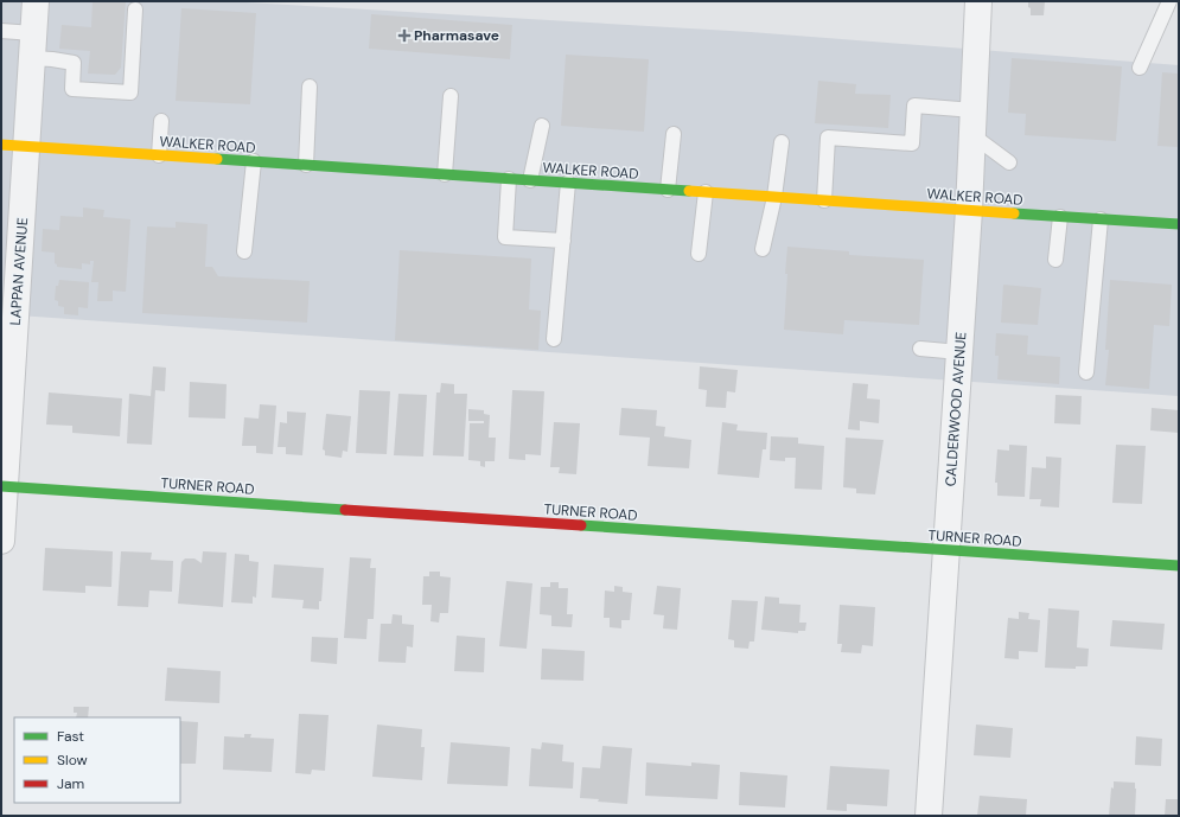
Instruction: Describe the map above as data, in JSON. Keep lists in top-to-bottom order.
{
  "streets": {
    "main road": ["WALKER ROAD", "TURNER ROAD"],
    "street": ["LAPPAN AVENUE", "CALDERWOOD AVENUE"]
  },
  "crossings": [
    ["WALKER ROAD", "LAPPAN AVENUE"],
    ["WALKER ROAD", "CALDERWOOD AVENUE"],
    ["LAPPAN AVENUE", "TURNER ROAD"],
    ["CALDERWOOD AVENUE", "TURNER ROAD"]
  ],
  "places": {
    "health": ["Pharmasave"]
  },
  "legend": ["Fast", "Slow", "Jam"]
}
